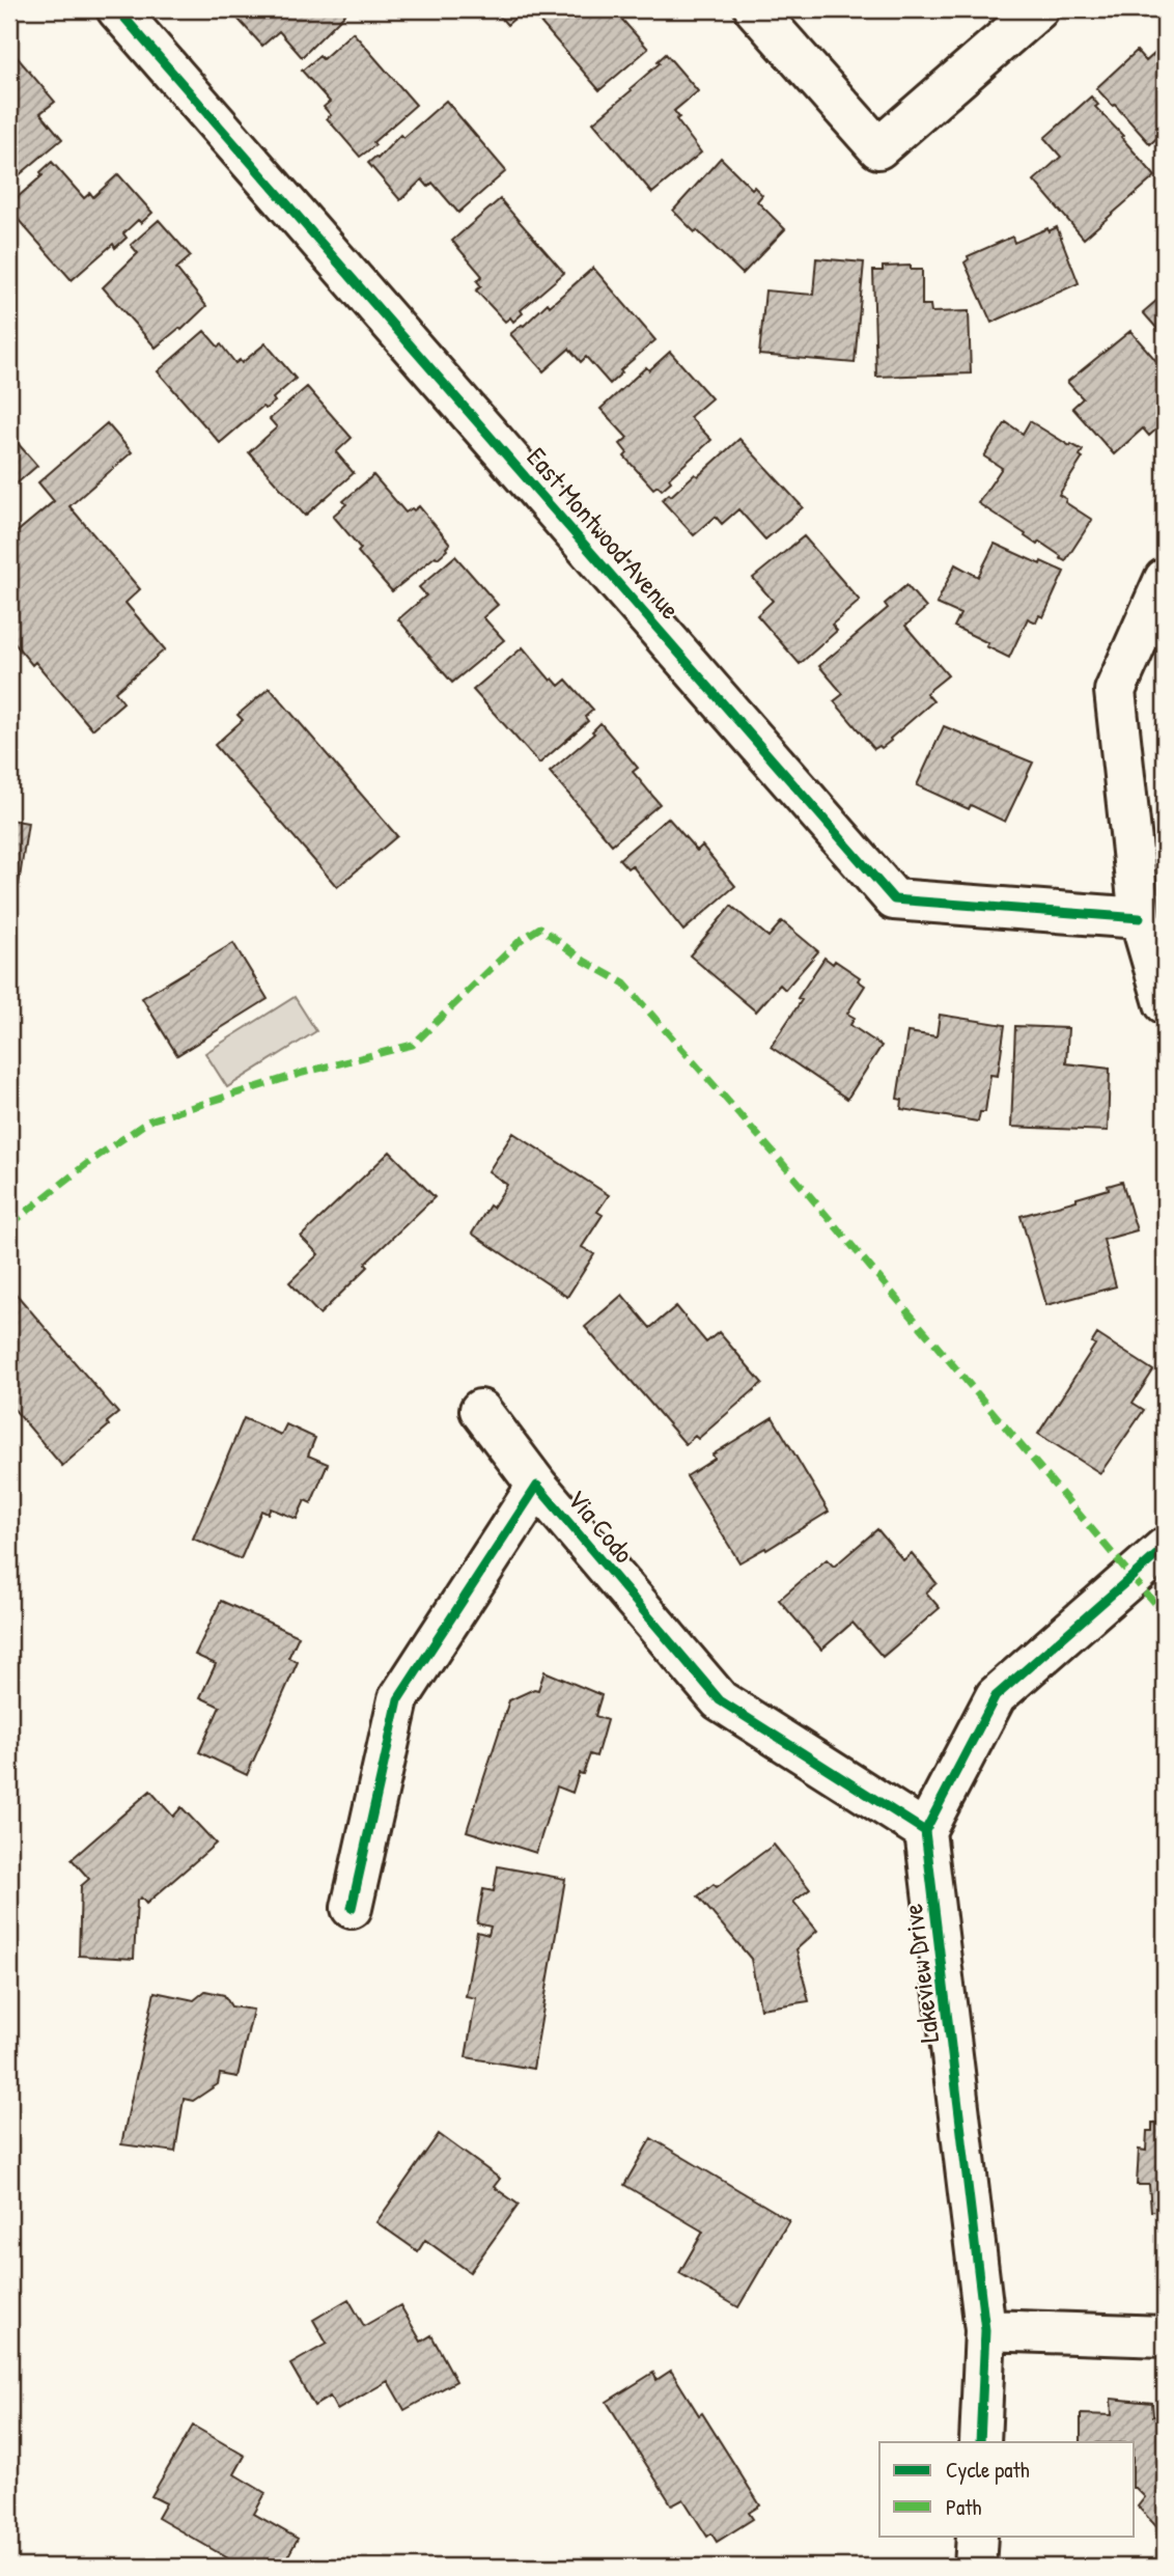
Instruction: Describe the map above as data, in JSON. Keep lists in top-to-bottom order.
{
  "streets": {
    "street": ["East Montwood Avenue", "Via Codo", "Lakeview Drive"]
  },
  "crossings": [
    ["Via Codo", "Lakeview Drive"]
  ],
  "legend": ["Cycle path", "Path"]
}
